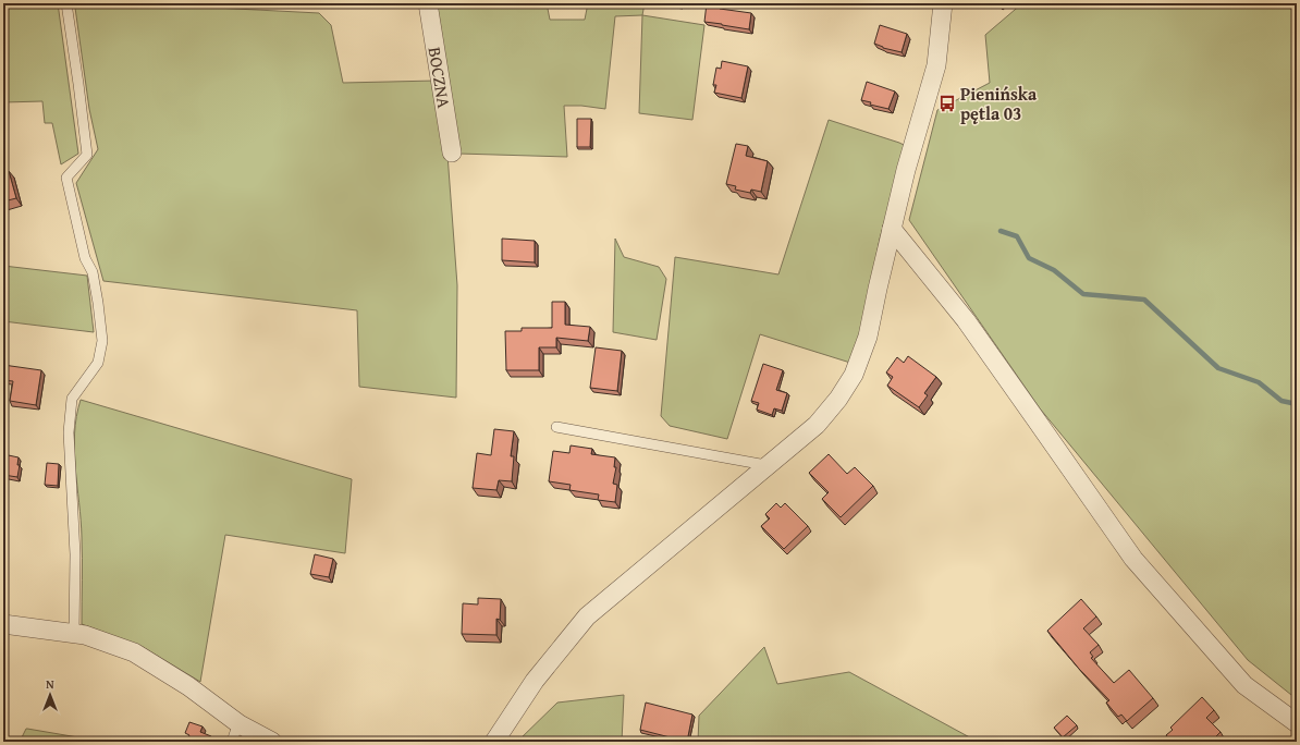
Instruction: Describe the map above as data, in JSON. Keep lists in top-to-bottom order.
{
  "streets": {
    "street": ["BOCZNA"]
  },
  "places": {
    "bus stop": ["Pienińska pętla 03"]
  },
  "north": "top"
}
